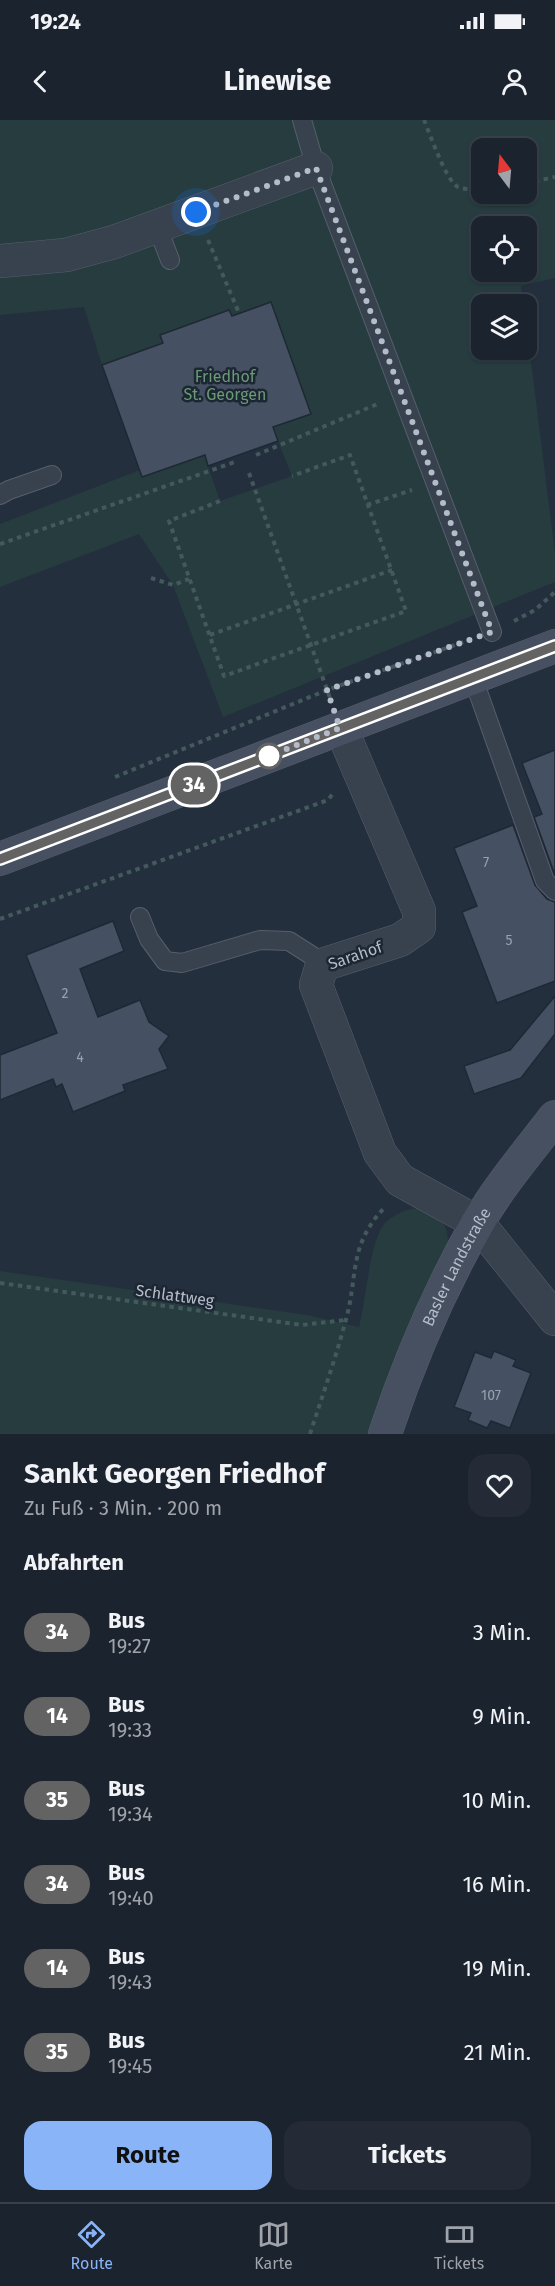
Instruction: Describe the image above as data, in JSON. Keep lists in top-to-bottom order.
{
  "streets": {
    "street": ["Sarahof", "Basler Landstraße"],
    "path": ["Schlattweg"]
  },
  "crossings": [
    ["Sarahof", "Basler Landstraße"]
  ],
  "parks": ["Friedhof St. Georgen"],
  "lines": ["bus line 34"],
  "house_numbers": [
    "7",
    "5",
    "2",
    "4",
    "107"
  ],
  "north": "top",
  "page": {
    "status": "19:24",
    "header": "Linewise",
    "on_map": "34",
    "heading": [
      ["Sankt Georgen Friedhof", "Zu Fuß · 3 Min. · 200 m"],
      "Abfahrten"
    ],
    "list": [
      {
        "mark": "34",
        "name": "Bus",
        "note": "19:27",
        "value": "3 Min."
      },
      {
        "mark": "14",
        "name": "Bus",
        "note": "19:33",
        "value": "9 Min."
      },
      {
        "mark": "35",
        "name": "Bus",
        "note": "19:34",
        "value": "10 Min."
      },
      {
        "mark": "34",
        "name": "Bus",
        "note": "19:40",
        "value": "16 Min."
      },
      {
        "mark": "14",
        "name": "Bus",
        "note": "19:43",
        "value": "19 Min."
      },
      {
        "mark": "35",
        "name": "Bus",
        "note": "19:45",
        "value": "21 Min."
      }
    ],
    "buttons": ["Route", "Tickets"],
    "tabs": ["Route", "Karte", "Tickets"]
  }
}
